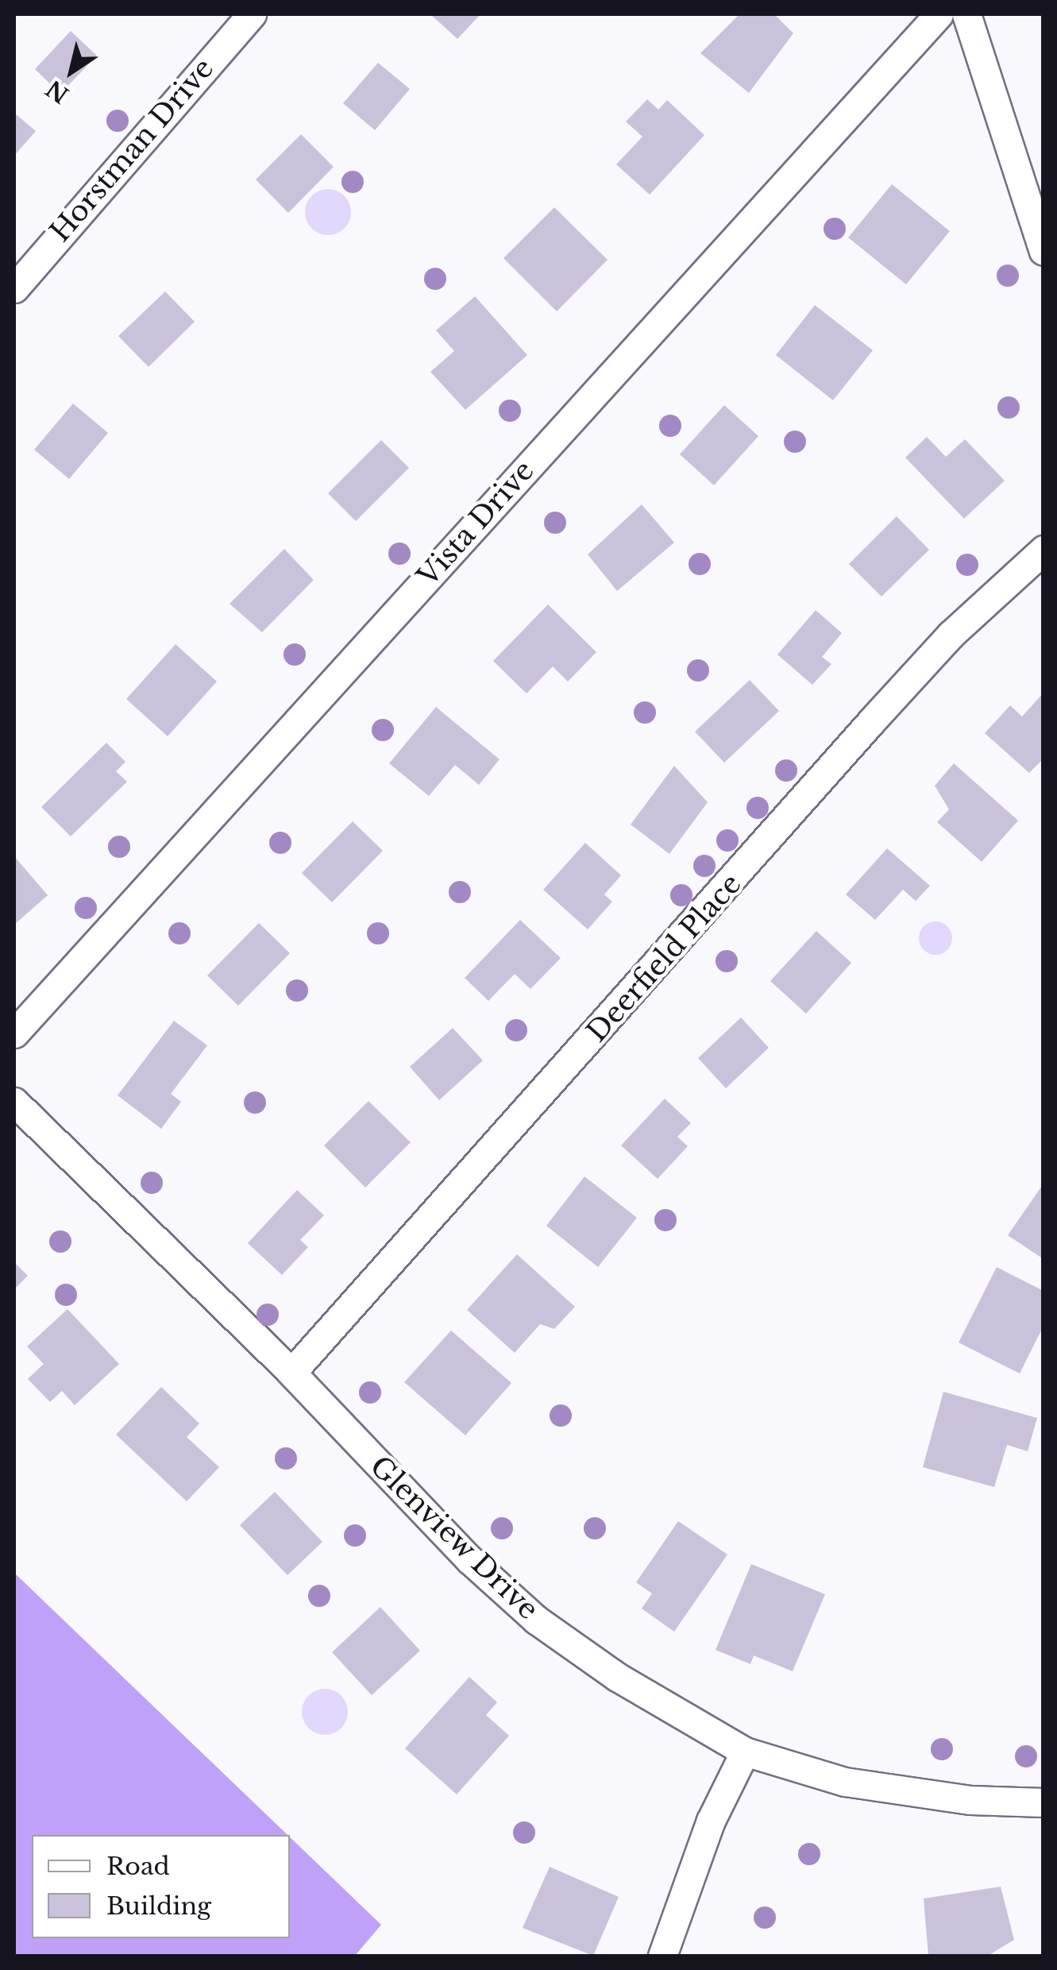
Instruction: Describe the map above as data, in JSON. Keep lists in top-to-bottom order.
{
  "streets": {
    "street": [
      "Horstman Drive",
      "Vista Drive",
      "Deerfield Place",
      "Glenview Drive"
    ]
  },
  "crossings": [
    ["Deerfield Place", "Glenview Drive"]
  ],
  "legend": ["Road", "Building"],
  "north": "bottom left"
}
